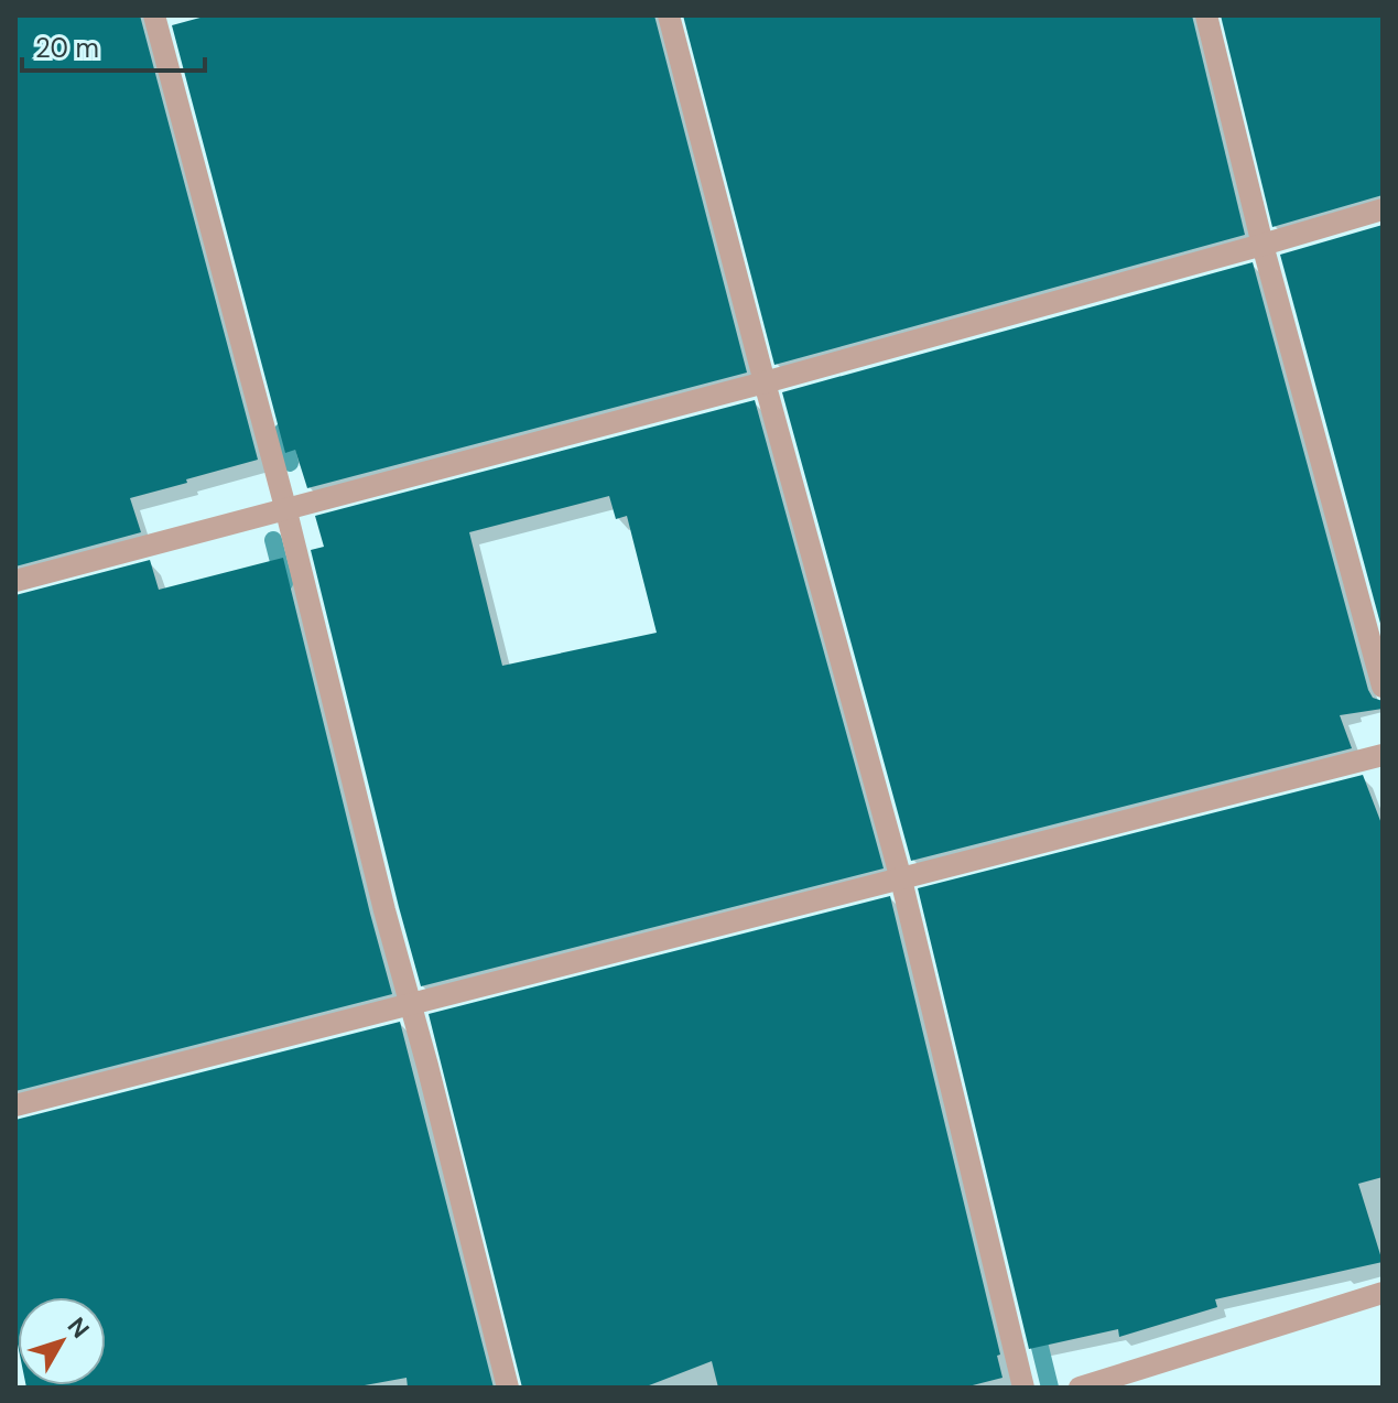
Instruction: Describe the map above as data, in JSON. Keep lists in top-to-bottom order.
{
  "scale_bar": "20 m",
  "north": "top right"
}
